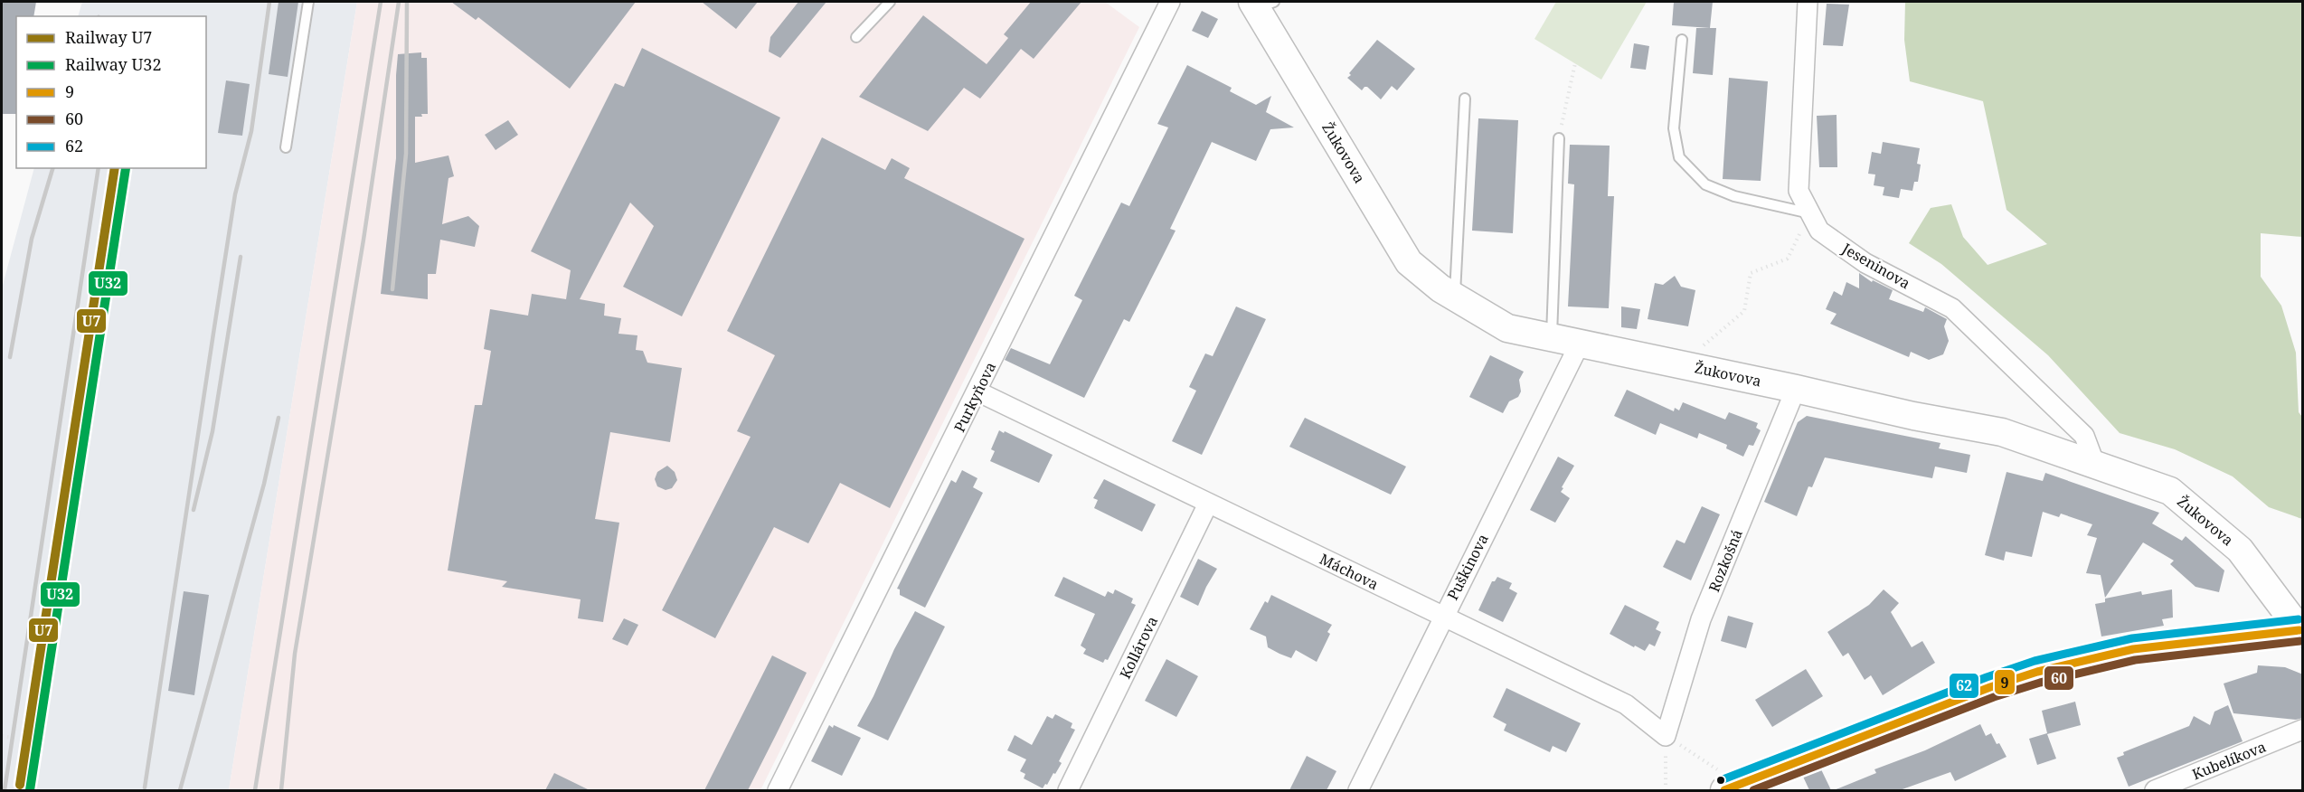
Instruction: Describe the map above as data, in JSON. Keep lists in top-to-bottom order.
{
  "streets": {
    "street": [
      "Žukovova",
      "Jeseninova",
      "Purkyňova",
      "Rozkošná",
      "Puškinova",
      "Máchova",
      "Kollárova",
      "Kubelíkova"
    ]
  },
  "crossings": [
    ["Žukovova", "Jeseninova"],
    ["Žukovova", "Rozkošná"],
    ["Žukovova", "Puškinova"],
    ["Purkyňova", "Máchova"],
    ["Rozkošná", "Máchova"],
    ["Puškinova", "Máchova"],
    ["Máchova", "Kollárova"]
  ],
  "lines": [
    "rail line U7",
    "rail line U32",
    "transit line 62",
    "transit line 9",
    "transit line 60"
  ],
  "legend": [
    "Railway U7",
    "Railway U32",
    "9",
    "60",
    "62"
  ]
}
